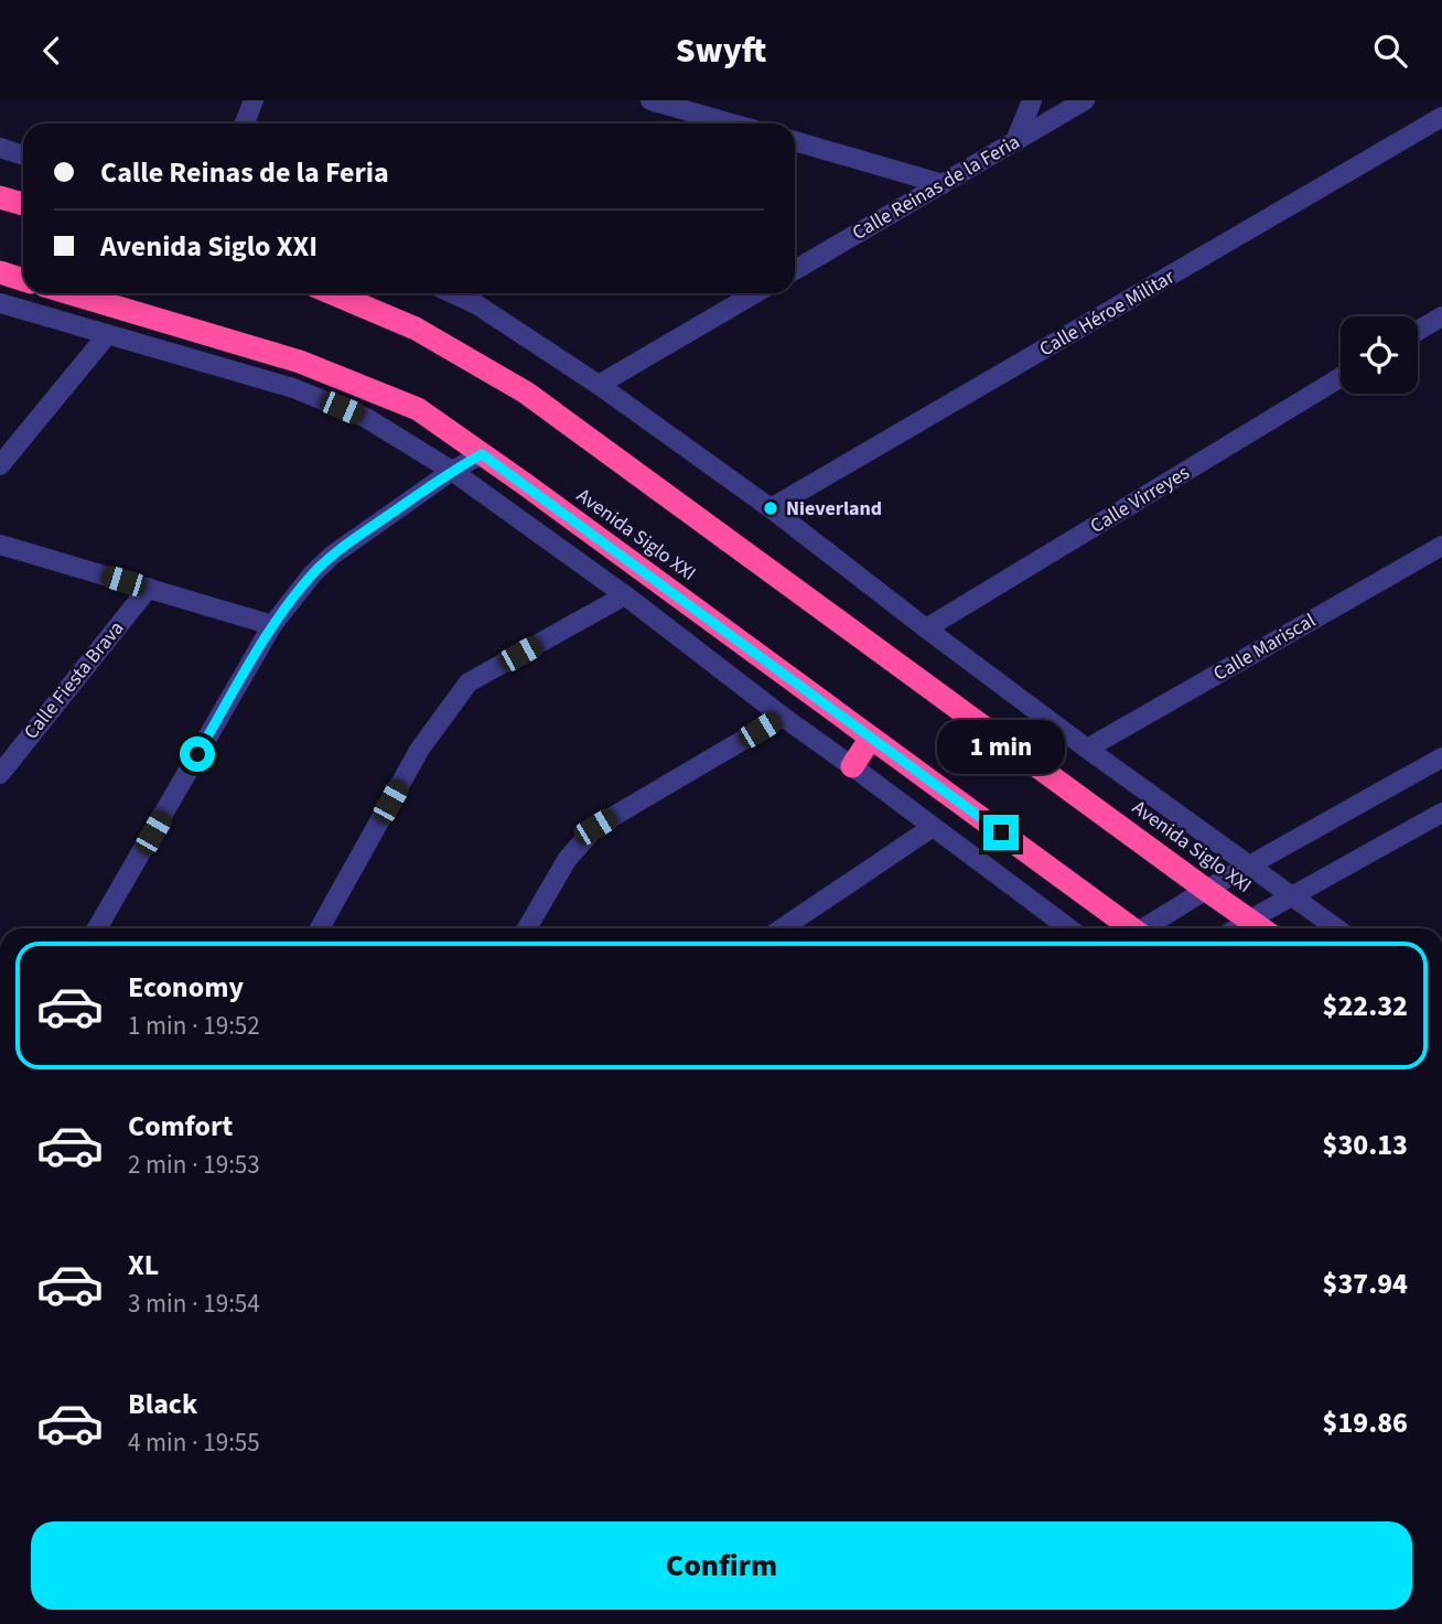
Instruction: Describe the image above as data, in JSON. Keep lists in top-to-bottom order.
{
  "streets": {
    "highway": ["Avenida Siglo XXI"],
    "street": [
      "Calle Reinas de la Feria",
      "Calle Héroe Militar",
      "Calle Virreyes",
      "Calle Mariscal",
      "Calle Fiesta Brava"
    ]
  },
  "crossings": [
    ["Calle Héroe Militar", "Avenida Siglo XXI"],
    ["Calle Virreyes", "Avenida Siglo XXI"],
    ["Avenida Siglo XXI", "Calle Mariscal"]
  ],
  "places": ["Nieverland"],
  "page": {
    "header": "Swyft",
    "banner": ["Calle Reinas de la Feria", "Avenida Siglo XXI"],
    "bubble": "1 min",
    "list": [
      {
        "name": "Economy",
        "note": "1 min · 19:52",
        "value": "$22.32"
      },
      {
        "name": "Comfort",
        "note": "2 min · 19:53",
        "value": "$30.13"
      },
      {
        "name": "XL",
        "note": "3 min · 19:54",
        "value": "$37.94"
      },
      {
        "name": "Black",
        "note": "4 min · 19:55",
        "value": "$19.86"
      }
    ],
    "buttons": "Confirm"
  }
}
